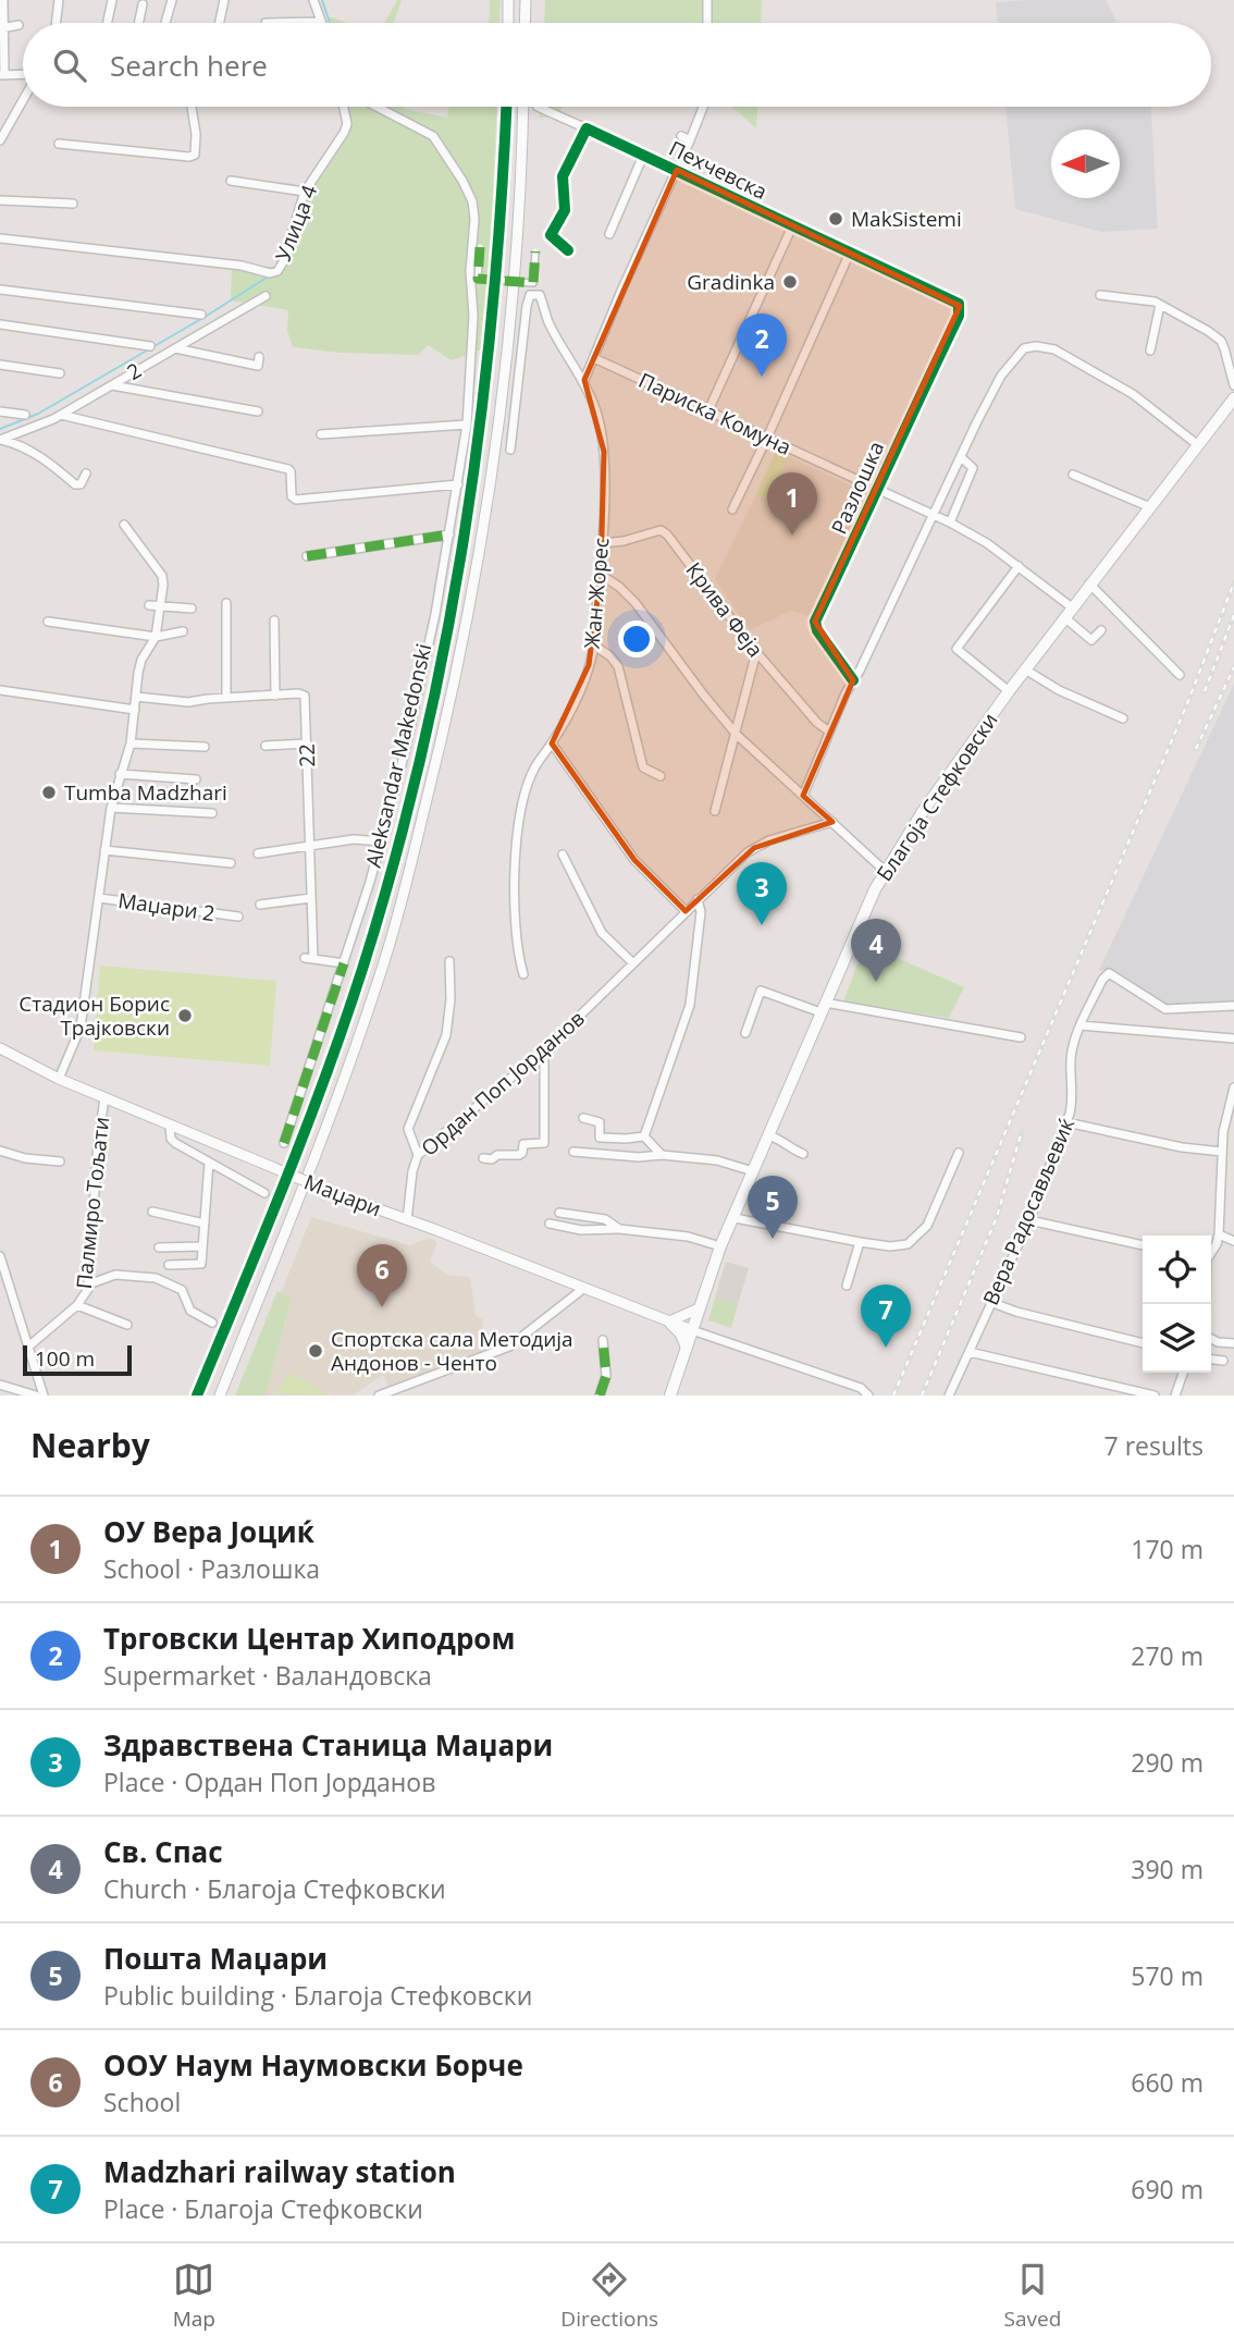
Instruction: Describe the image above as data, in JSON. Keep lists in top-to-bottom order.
{
  "streets": {
    "main road": ["Благоја Стефковски"],
    "street": [
      "Пехчевска",
      "Улица 4",
      "2",
      "Париска Комуна",
      "Разлошка",
      "Жан Жорес",
      "Крива Феја",
      "22",
      "Aleksandar Makedonski",
      "Маџари 2",
      "Ордан Поп Јорданов",
      "Маџари",
      "Палмиро Тољати",
      "Вера Радосављевиќ"
    ]
  },
  "crossings": [
    ["Пехчевска", "Разлошка"],
    ["Париска Комуна", "Разлошка"],
    ["Париска Комуна", "Благоја Стефковски"],
    ["Жан Жорес", "Крива Феја"],
    ["Благоја Стефковски", "Маџари"],
    ["Маџари 2", "Маџари"],
    ["Ордан Поп Јорданов", "Маџари"],
    ["Маџари", "Палмиро Тољати"]
  ],
  "places": [
    "MakSistemi",
    "Gradinka",
    "Tumba Madzhari",
    "Стадион Борис Трајковски",
    "Спортска сала Методија Андонов - Ченто"
  ],
  "scale_bar": "100 m",
  "north": "left",
  "page": {
    "search": "Search here",
    "pins": [
      "2",
      "1",
      "3",
      "4",
      "5",
      "6",
      "7"
    ],
    "scale": "100 m",
    "heading": ["Nearby", "7 results"],
    "list": [
      {
        "mark": "1",
        "name": "ОУ Вера Јоциќ",
        "note": "School · Разлошка",
        "value": "170 m"
      },
      {
        "mark": "2",
        "name": "Трговски Центар Хиподром",
        "note": "Supermarket · Валандовска",
        "value": "270 m"
      },
      {
        "mark": "3",
        "name": "Здравствена Станица Маџари",
        "note": "Place · Ордан Поп Јорданов",
        "value": "290 m"
      },
      {
        "mark": "4",
        "name": "Св. Спас",
        "note": "Church · Благоја Стефковски",
        "value": "390 m"
      },
      {
        "mark": "5",
        "name": "Пошта Маџари",
        "note": "Public building · Благоја Стефковски",
        "value": "570 m"
      },
      {
        "mark": "6",
        "name": "ООУ Наум Наумовски Борче",
        "note": "School",
        "value": "660 m"
      },
      {
        "mark": "7",
        "name": "Madzhari railway station",
        "note": "Place · Благоја Стефковски",
        "value": "690 m"
      }
    ],
    "nav": ["Map", "Directions", "Saved"]
  }
}
